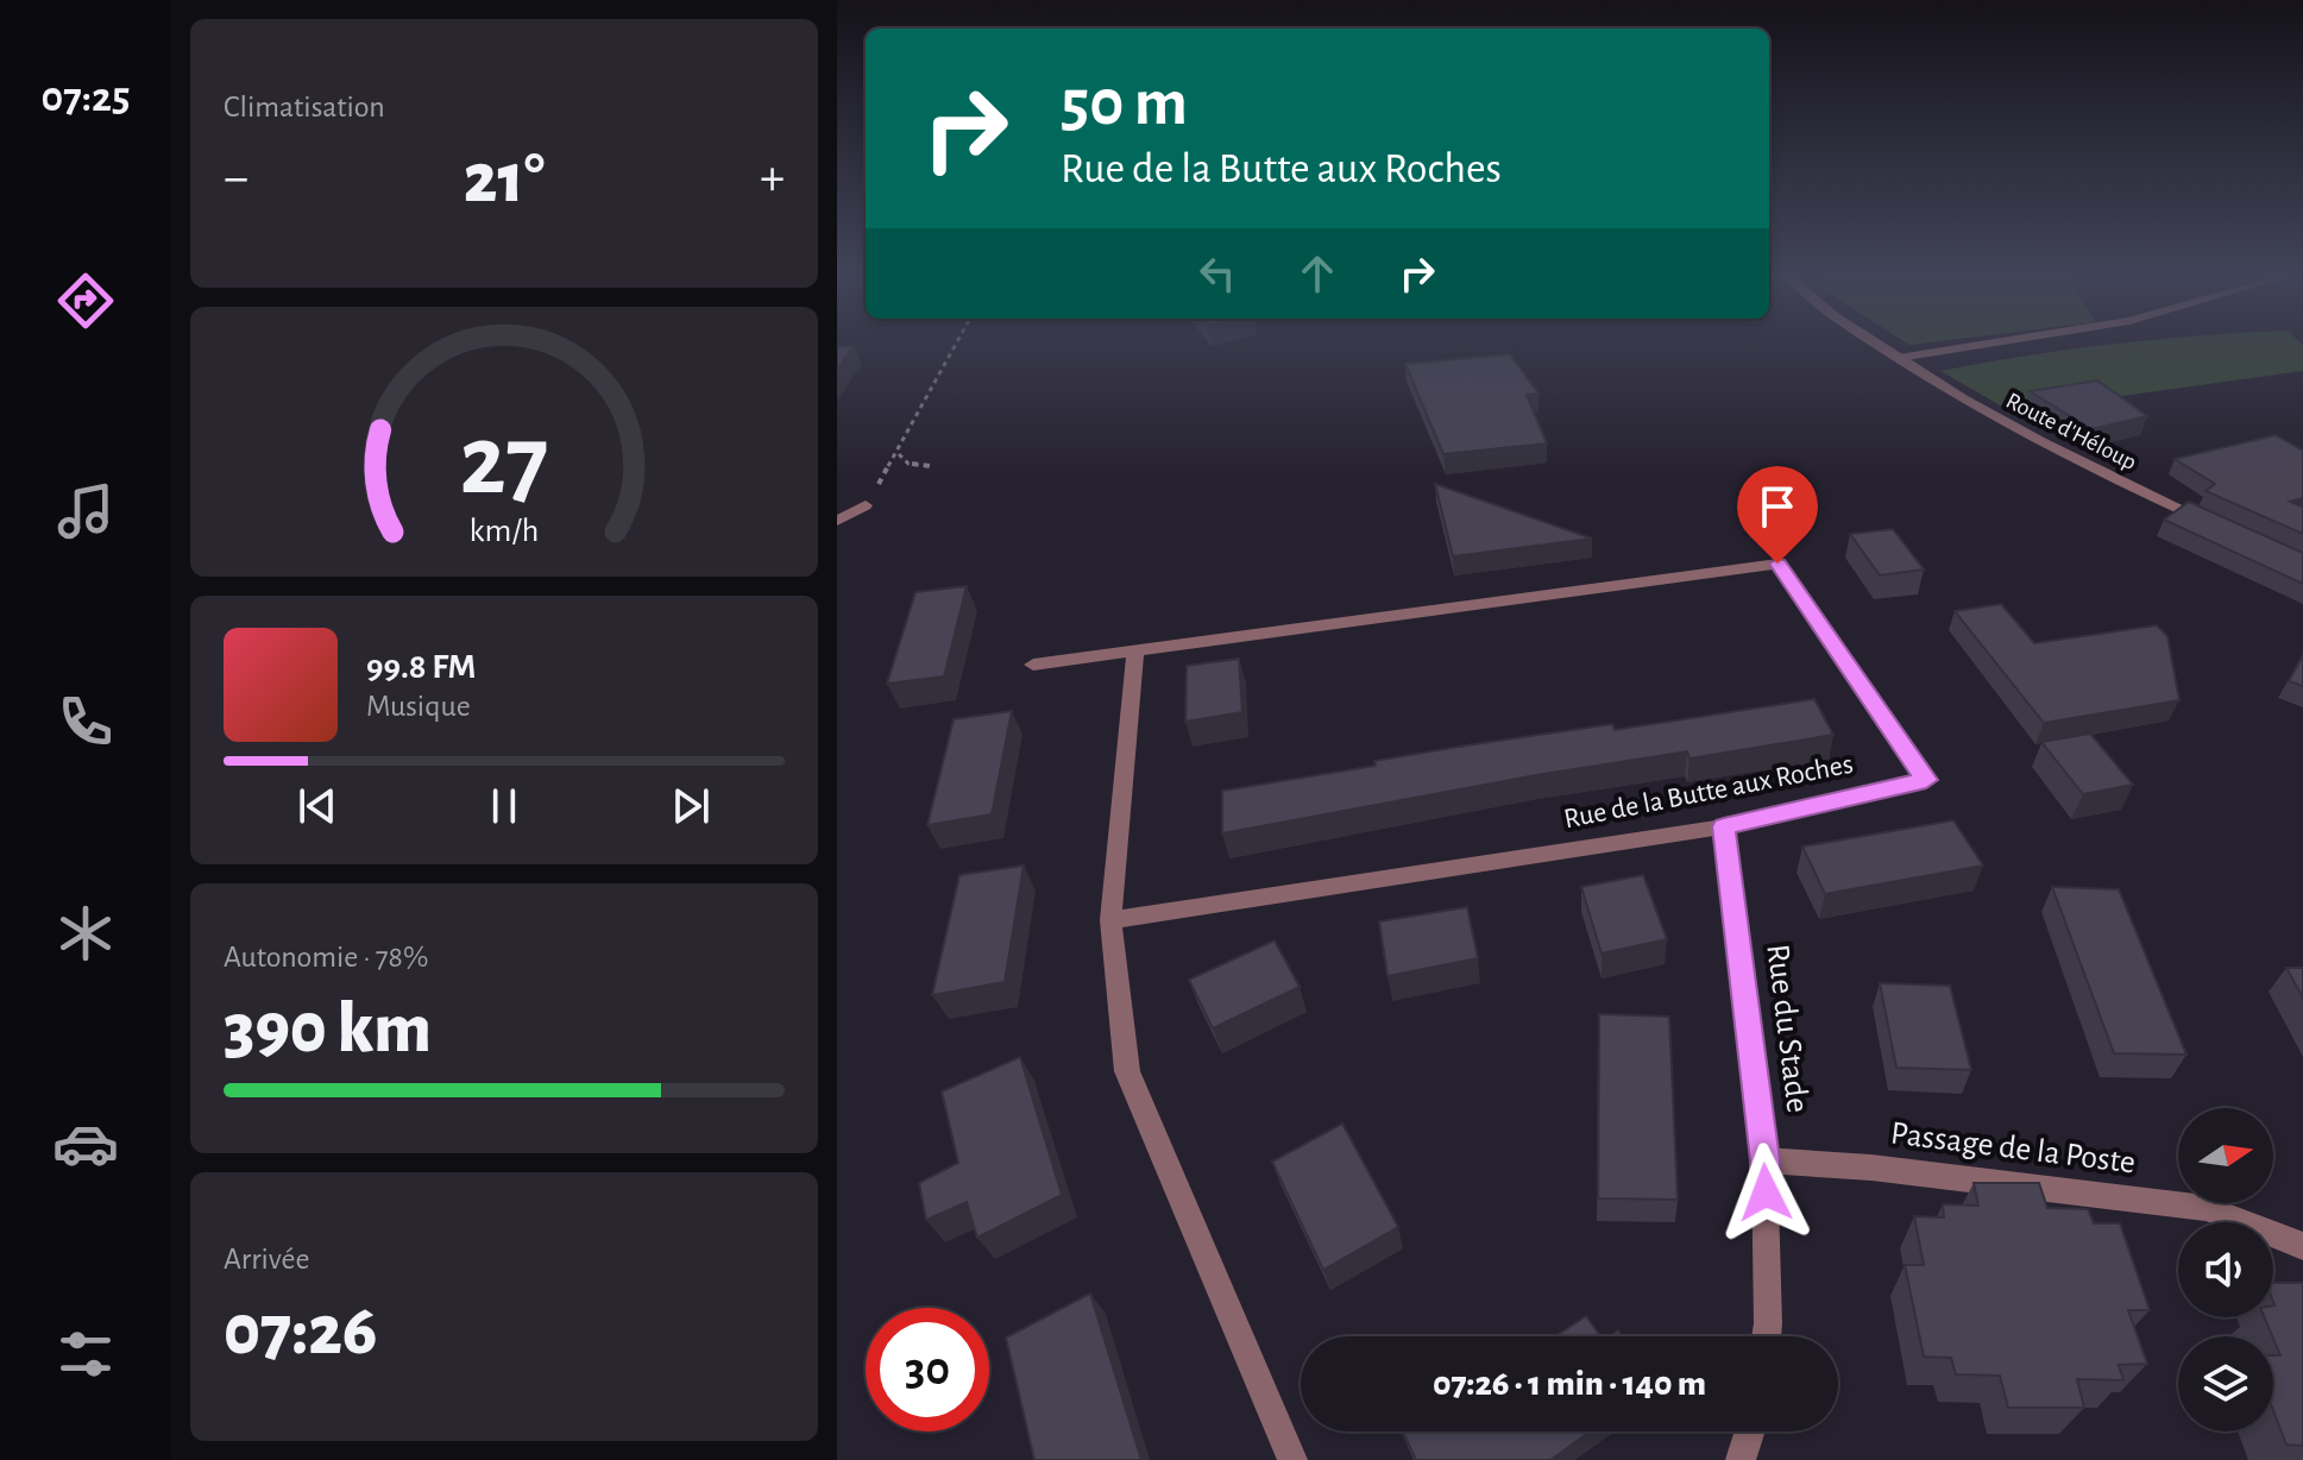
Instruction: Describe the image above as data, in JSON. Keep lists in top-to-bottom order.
{
  "streets": {
    "street": [
      "Route d'Héloup",
      "Rue de la Butte aux Roches",
      "Rue du Stade",
      "Passage de la Poste"
    ]
  },
  "crossings": [
    ["Rue de la Butte aux Roches", "Rue du Stade"],
    ["Rue du Stade", "Passage de la Poste"]
  ],
  "north": "right",
  "page": {
    "tabs": "07:25",
    "tile": [
      "Climatisation",
      ["Autonomie · 78%", "390 km"],
      ["Arrivée", "07:26"]
    ],
    "turn": ["50 m", "Rue de la Butte aux Roches"],
    "heat": ["−", "21°", "+"],
    "song": ["99.8 FM", "Musique"],
    "limit": "30",
    "trip": "07:26 · 1 min · 140 m",
    "gauge": ["27", "km/h"]
  }
}
